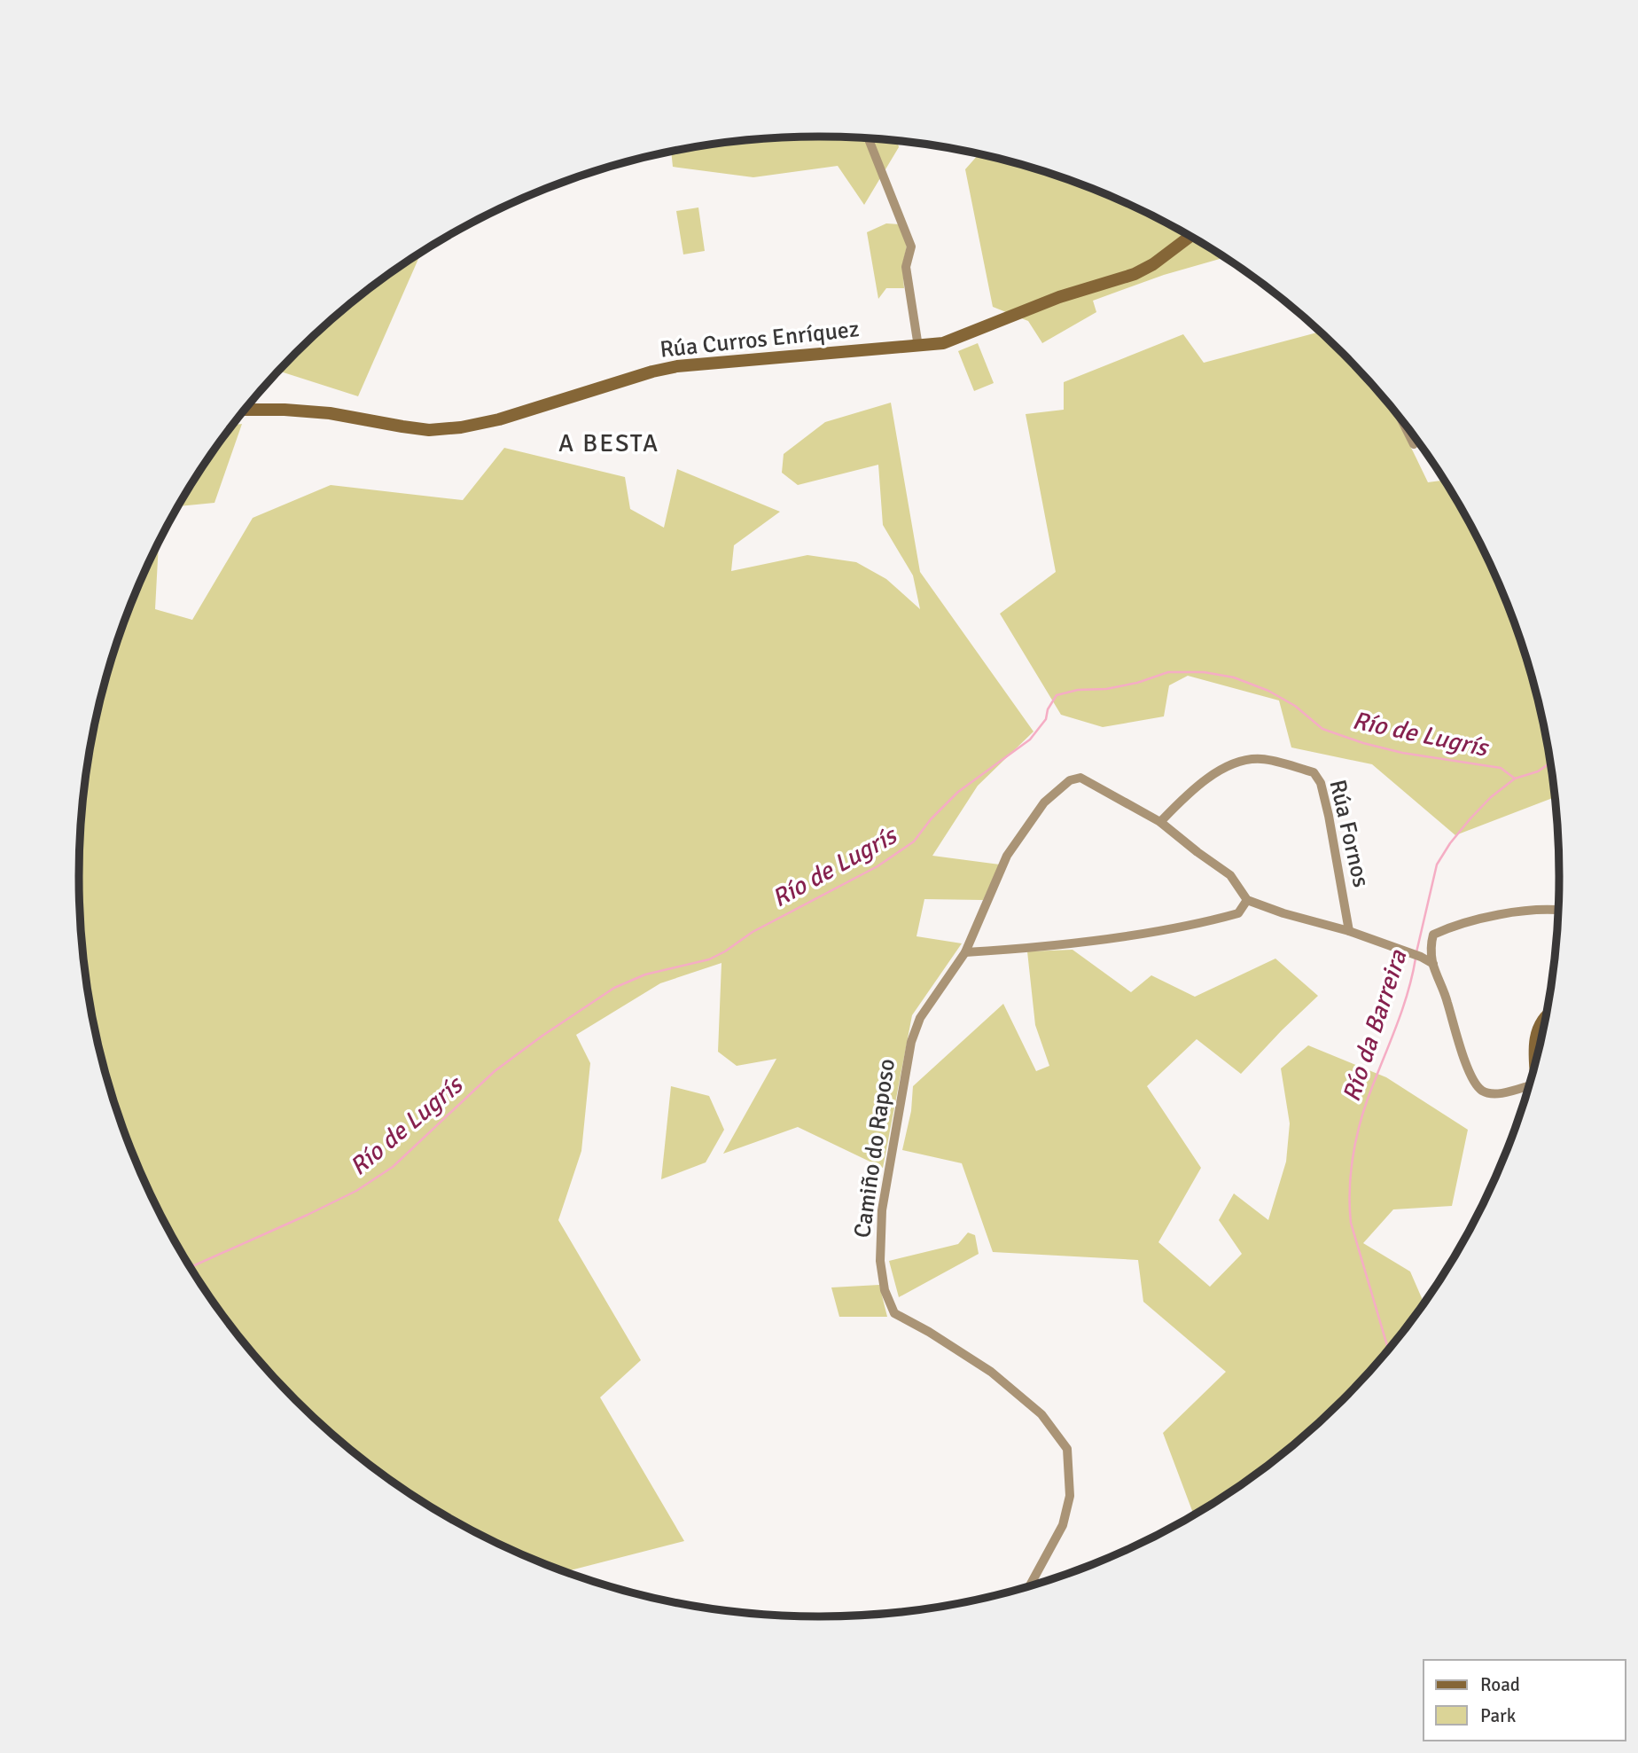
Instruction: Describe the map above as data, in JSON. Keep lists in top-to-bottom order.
{
  "streets": {
    "street": ["Rúa Curros Enríquez", "Rúa Fornos", "Camiño do Raposo"]
  },
  "districts": ["A BESTA"],
  "water": ["Río de Lugrís", "Río da Barreira"],
  "legend": ["Road", "Park"]
}
